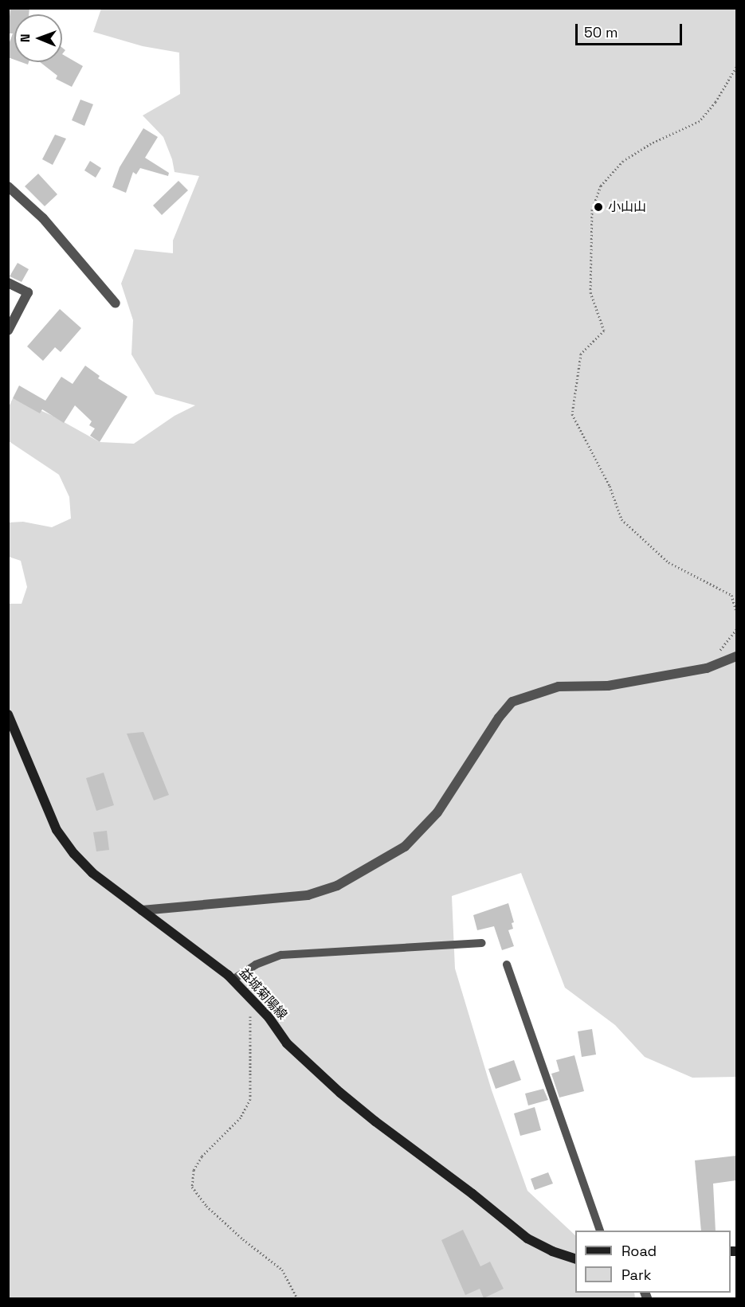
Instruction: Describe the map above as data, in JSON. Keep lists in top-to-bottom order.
{
  "streets": {
    "main road": ["益城菊陽線"]
  },
  "places": ["小山山"],
  "legend": ["Road", "Park"],
  "scale_bar": "50 m",
  "north": "left"
}
